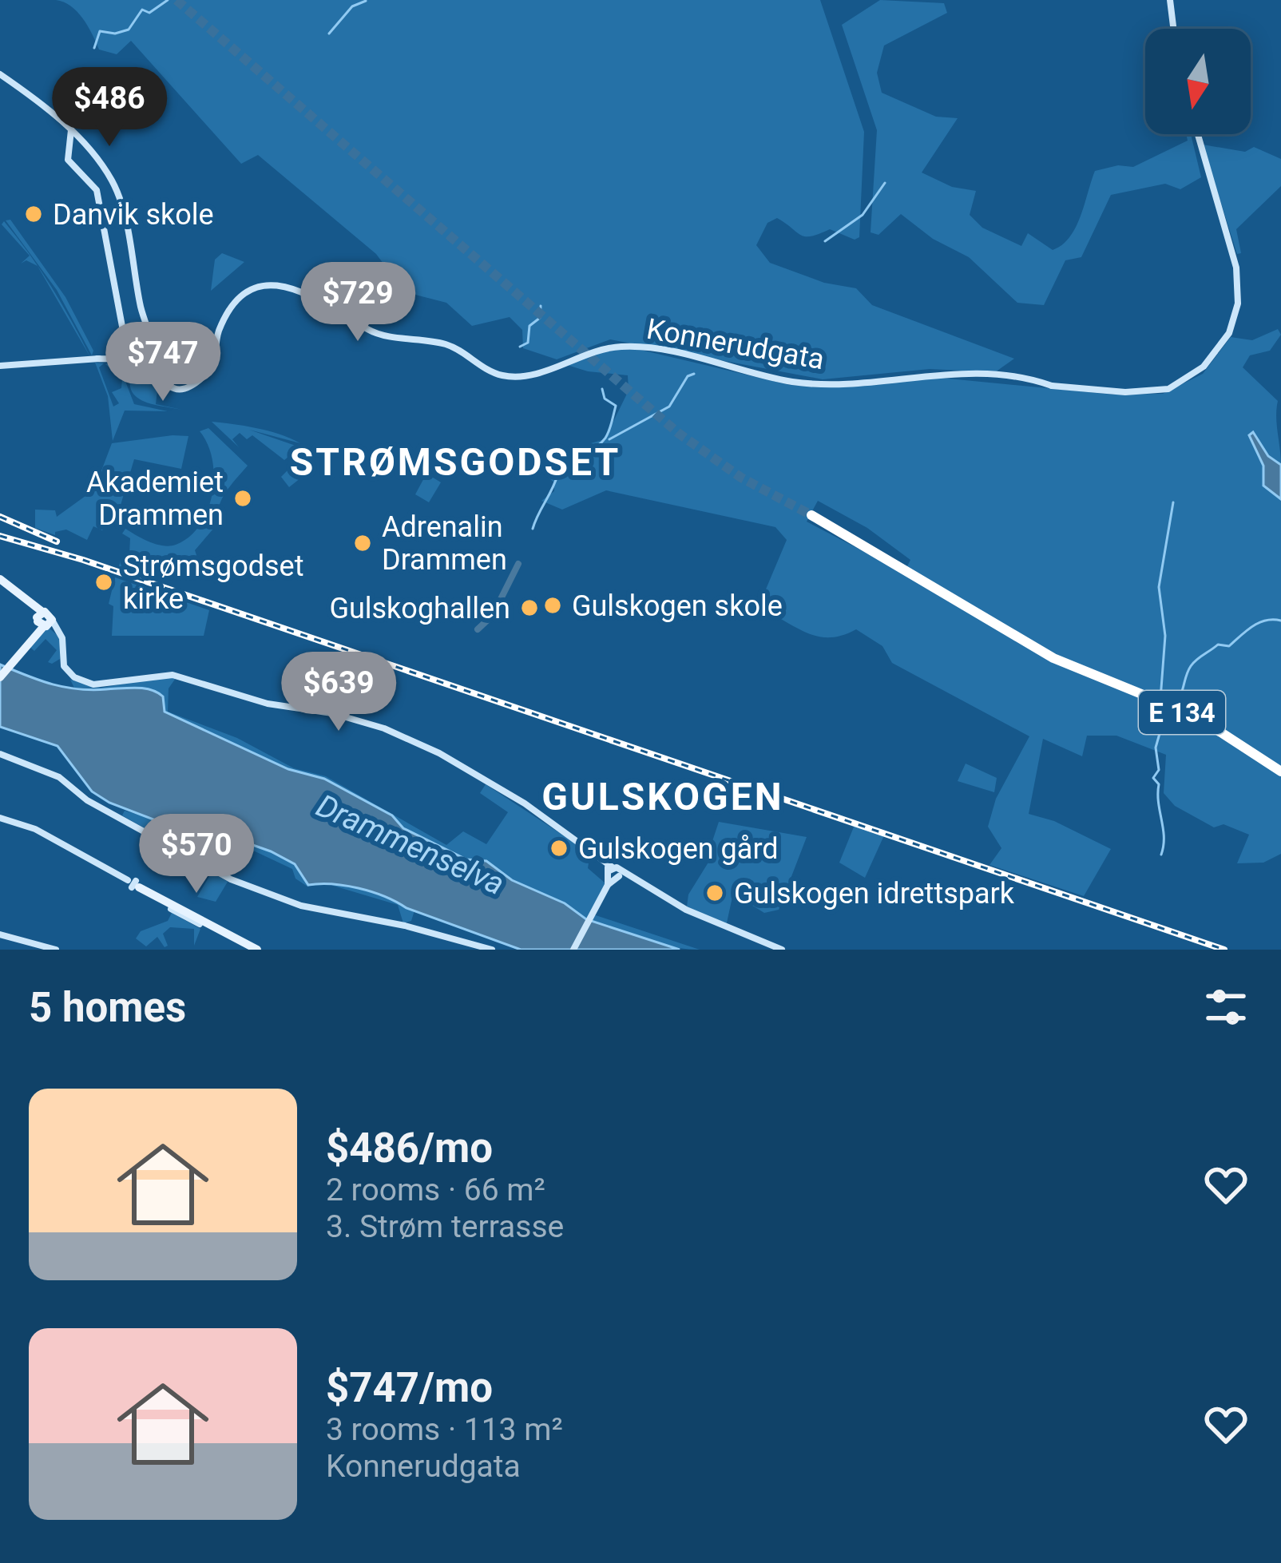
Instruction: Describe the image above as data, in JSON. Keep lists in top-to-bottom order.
{
  "streets": {
    "highway": ["E 134"],
    "main road": ["Konnerudgata"]
  },
  "districts": ["STRØMSGODSET", "GULSKOGEN"],
  "water": ["Drammenselva"],
  "places": [
    "Danvik skole",
    "Akademiet Drammen",
    "Adrenalin Drammen",
    "Strømsgodset kirke",
    "Gulskogen skole",
    "Gulskoghallen",
    "Gulskogen gård",
    "Gulskogen idrettspark"
  ],
  "north": "bottom",
  "page": {
    "price": [
      "$486",
      "$729",
      "$747",
      "$639",
      "$570"
    ],
    "heading": "5 homes",
    "list": [
      {
        "name": "$486/mo",
        "note": "2 rooms · 66 m² · 3. Strøm terrasse"
      },
      {
        "name": "$747/mo",
        "note": "3 rooms · 113 m² · Konnerudgata"
      }
    ]
  }
}
